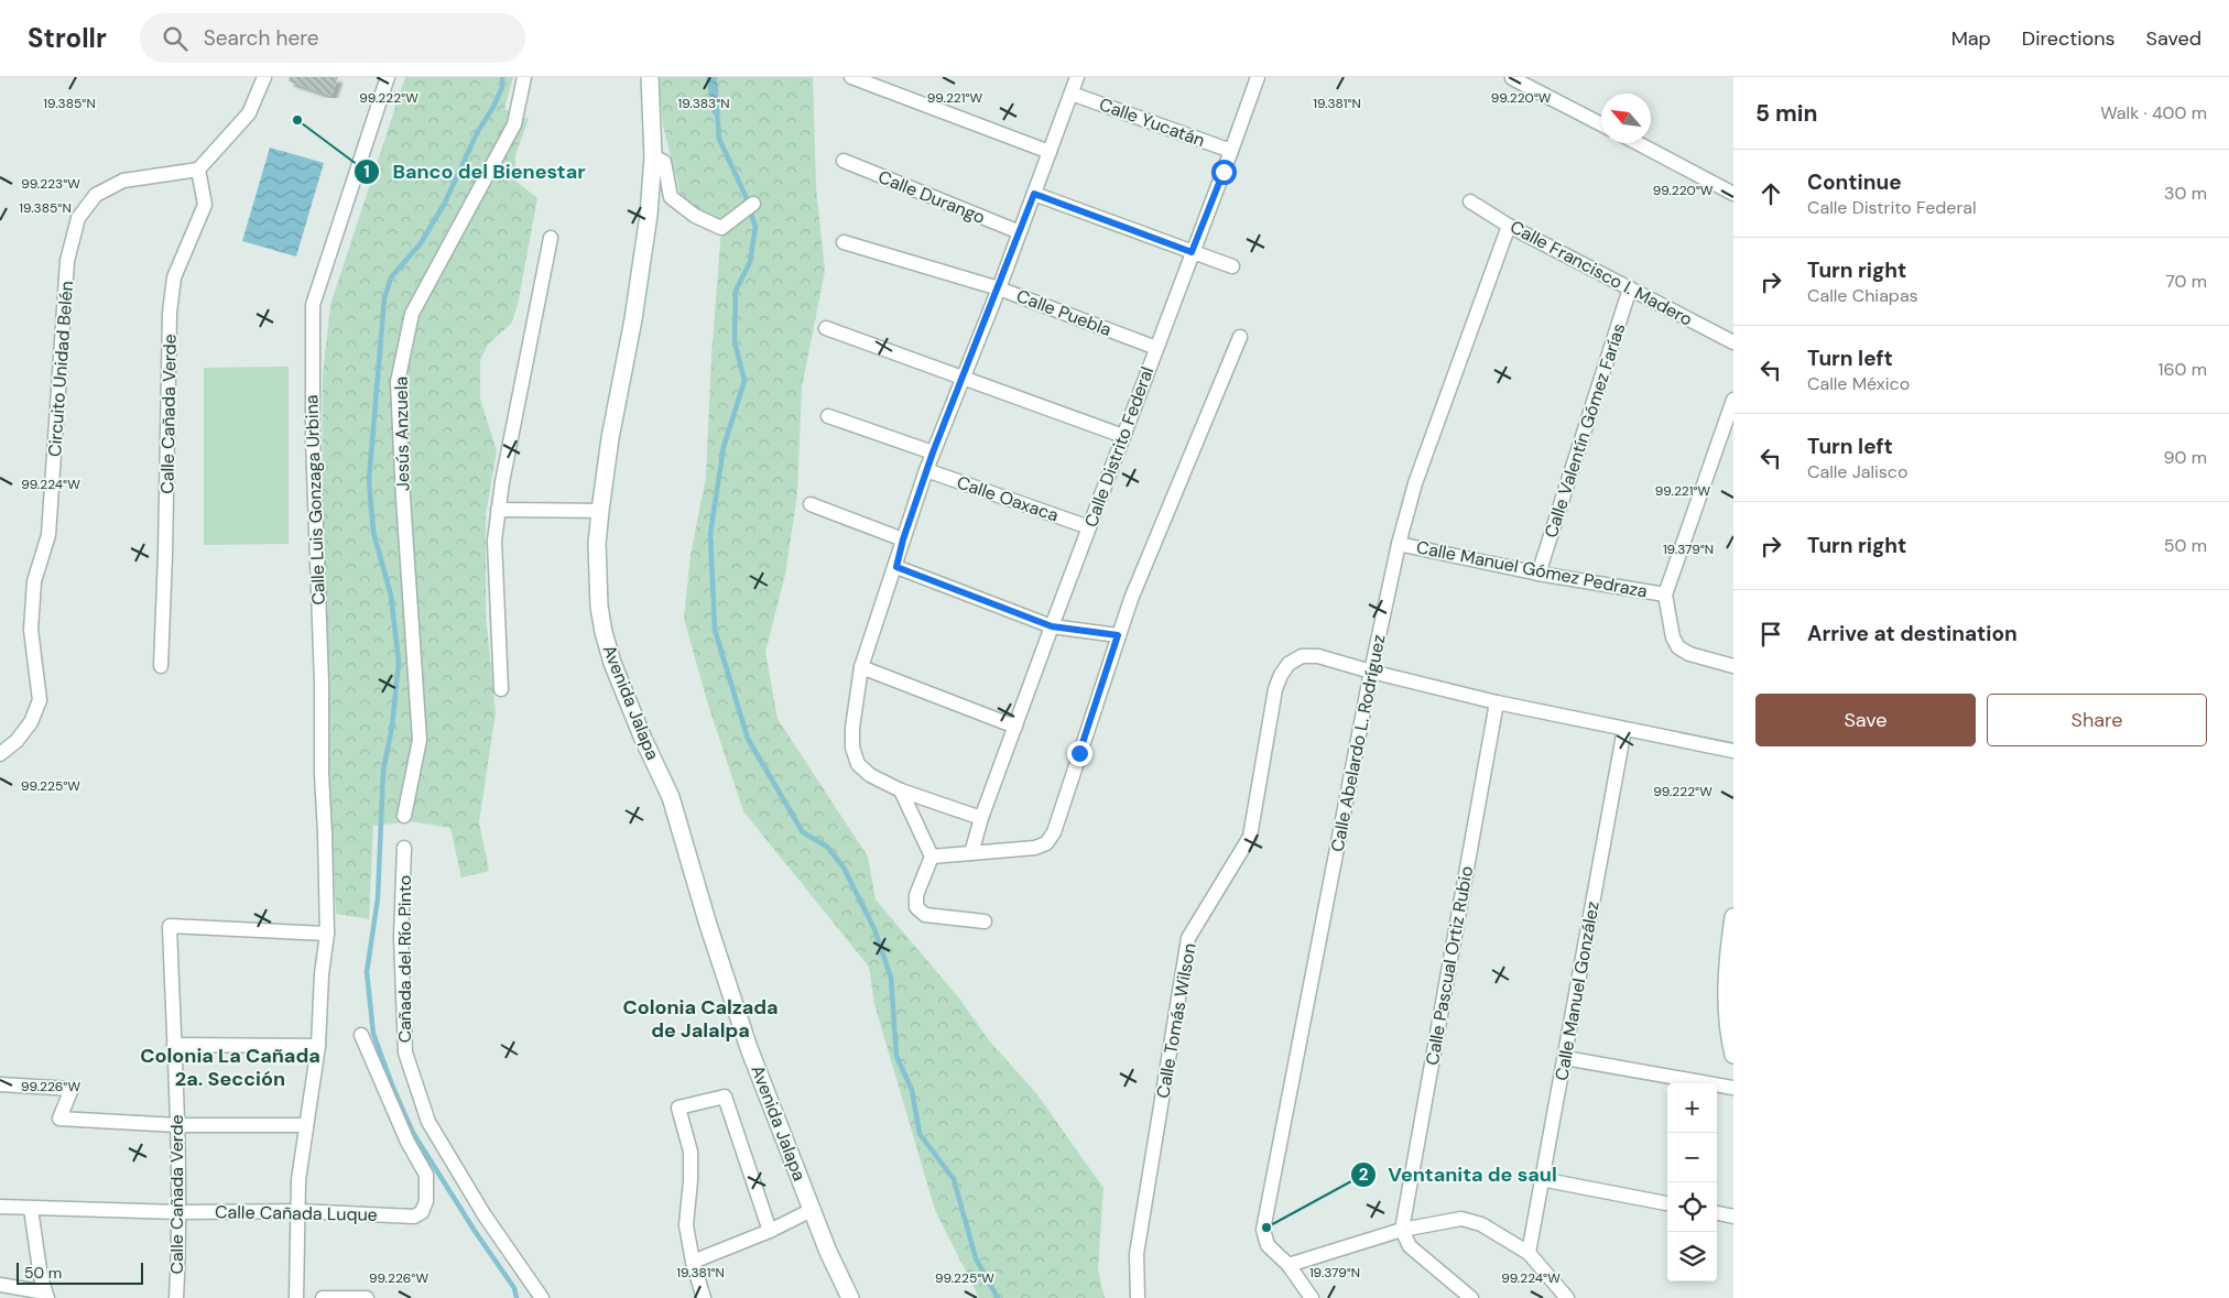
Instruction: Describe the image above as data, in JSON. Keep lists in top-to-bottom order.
{
  "streets": {
    "street": [
      "Calle Yucatán",
      "Calle Durango",
      "Calle Francisco I. Madero",
      "Calle Puebla",
      "Circuito Unidad Belén",
      "Calle Cañada Verde",
      "Calle Valentín Gómez Farías",
      "Jesús Anzuela",
      "Calle Distrito Federal",
      "Calle Oaxaca",
      "Calle Luis Gonzaga Urbina",
      "Calle Manuel Gómez Pedraza",
      "Avenida Jalapa",
      "Calle Abelardo L. Rodríguez",
      "Cañada del Río Pinto",
      "Calle Pascual Ortiz Rubio",
      "Calle Manuel González",
      "Calle Tomás Wilson",
      "Calle Cañada Luque"
    ]
  },
  "crossings": [
    ["Calle Yucatán", "Calle Distrito Federal"],
    ["Calle Francisco I. Madero", "Calle Valentín Gómez Farías"],
    ["Calle Francisco I. Madero", "Calle Abelardo L. Rodríguez"],
    ["Calle Puebla", "Calle Distrito Federal"],
    ["Circuito Unidad Belén", "Calle Cañada Verde"],
    ["Calle Cañada Verde", "Calle Luis Gonzaga Urbina"],
    ["Calle Cañada Verde", "Calle Cañada Luque"],
    ["Calle Valentín Gómez Farías", "Calle Manuel Gómez Pedraza"],
    ["Calle Distrito Federal", "Calle Oaxaca"],
    ["Calle Luis Gonzaga Urbina", "Calle Cañada Luque"],
    ["Calle Manuel Gómez Pedraza", "Calle Abelardo L. Rodríguez"],
    ["Calle Abelardo L. Rodríguez", "Calle Tomás Wilson"]
  ],
  "districts": ["Colonia Calzada de Jalalpa", "Colonia La Cañada 2a. Sección"],
  "places": ["Banco del Bienestar", "Ventanita de saul"],
  "scale_bar": "50 m",
  "north": "top left",
  "page": {
    "header": "Strollr",
    "search": "Search here",
    "nav": ["Map", "Directions", "Saved"],
    "heading": ["5 min", "Walk · 400 m"],
    "list": [
      ["Continue", "Calle Distrito Federal", "30 m"],
      ["Turn right", "Calle Chiapas", "70 m"],
      ["Turn left", "Calle México", "160 m"],
      ["Turn left", "Calle Jalisco", "90 m"],
      ["Turn right", "50 m"],
      "Arrive at destination"
    ],
    "buttons": ["Save", "Share"],
    "map_buttons": ["+", "−"],
    "scale": "50 m"
  },
  "coordinates": [
    "99.220°W",
    "99.222°W",
    "99.221°W",
    "19.385°N",
    "19.383°N",
    "19.381°N",
    "99.223°W",
    "99.224°W",
    "19.379°N",
    "99.225°W",
    "99.226°W"
  ]
}
